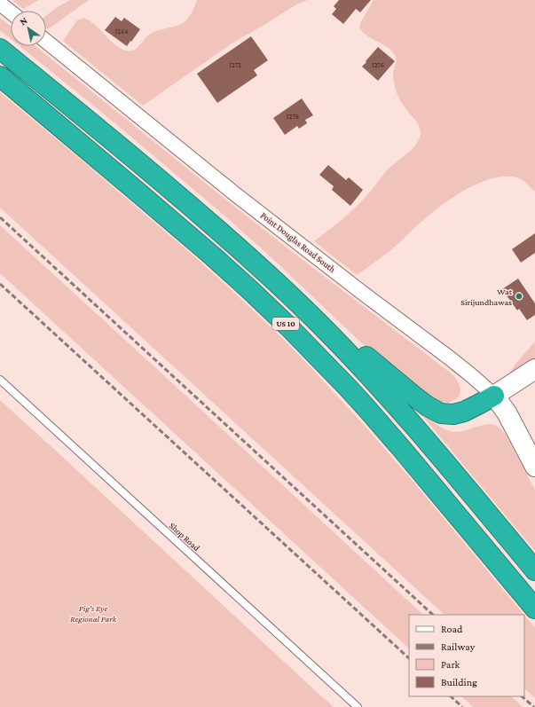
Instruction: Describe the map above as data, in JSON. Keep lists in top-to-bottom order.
{
  "streets": {
    "highway": ["US 10"],
    "street": ["Point Douglas Road South"],
    "lane": ["Shop Road"]
  },
  "parks": ["Pig's Eye Regional Park"],
  "places": ["Wat Sirijundhawas"],
  "house_numbers": [
    "1264",
    "1272",
    "1276",
    "1278"
  ],
  "legend": [
    "Road",
    "Railway",
    "Park",
    "Building"
  ],
  "north": "top left"
}
